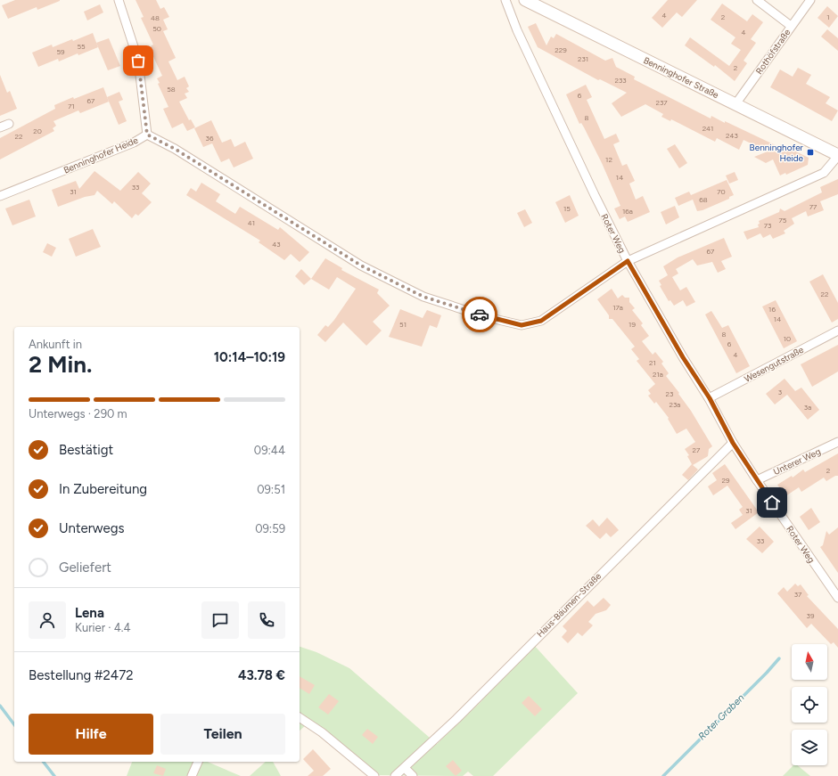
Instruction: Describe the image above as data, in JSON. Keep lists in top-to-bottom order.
{
  "streets": {
    "main road": ["Benninghofer Straße"],
    "street": [
      "Rothöfstraße",
      "Benninghofer Heide",
      "Roter Weg",
      "Wesengutstraße",
      "Unterer Weg",
      "Haus-Bäumen-Straße"
    ]
  },
  "crossings": [
    ["Rothöfstraße", "Benninghofer Straße"],
    ["Benninghofer Straße", "Benninghofer Heide"],
    ["Benninghofer Heide", "Roter Weg"],
    ["Roter Weg", "Wesengutstraße"],
    ["Roter Weg", "Unterer Weg"],
    ["Roter Weg", "Haus-Bäumen-Straße"]
  ],
  "water": ["Roter Graben"],
  "places": {
    "transit": ["Benninghofer Heide"]
  },
  "house_numbers": [
    "4",
    "2",
    "1",
    "48",
    "50",
    "4",
    "55",
    "229",
    "59",
    "231",
    "2",
    "233",
    "58",
    "6",
    "67",
    "237",
    "71",
    "8",
    "241",
    "20",
    "243",
    "22",
    "36",
    "12",
    "14",
    "33",
    "31",
    "70",
    "68",
    "77",
    "15",
    "16a",
    "75",
    "41",
    "73",
    "43",
    "67",
    "22",
    "17a",
    "16",
    "14",
    "51",
    "19",
    "8",
    "10",
    "6",
    "4",
    "21",
    "21a",
    "3",
    "23",
    "23a",
    "3a",
    "27",
    "2",
    "29",
    "31",
    "33",
    "37",
    "39"
  ],
  "north": "top",
  "page": {
    "heading": ["2 Min.", "Ankunft in", "10:14–10:19"],
    "panel": [
      "Lena",
      "Kurier · 4.4",
      "Bestellung #2472",
      "43.78 €"
    ],
    "bar": "Unterwegs · 290 m",
    "list": [
      ["Bestätigt", "09:44"],
      ["In Zubereitung", "09:51"],
      ["Unterwegs", "09:59"],
      "Geliefert"
    ],
    "buttons": ["Hilfe", "Teilen"]
  }
}
